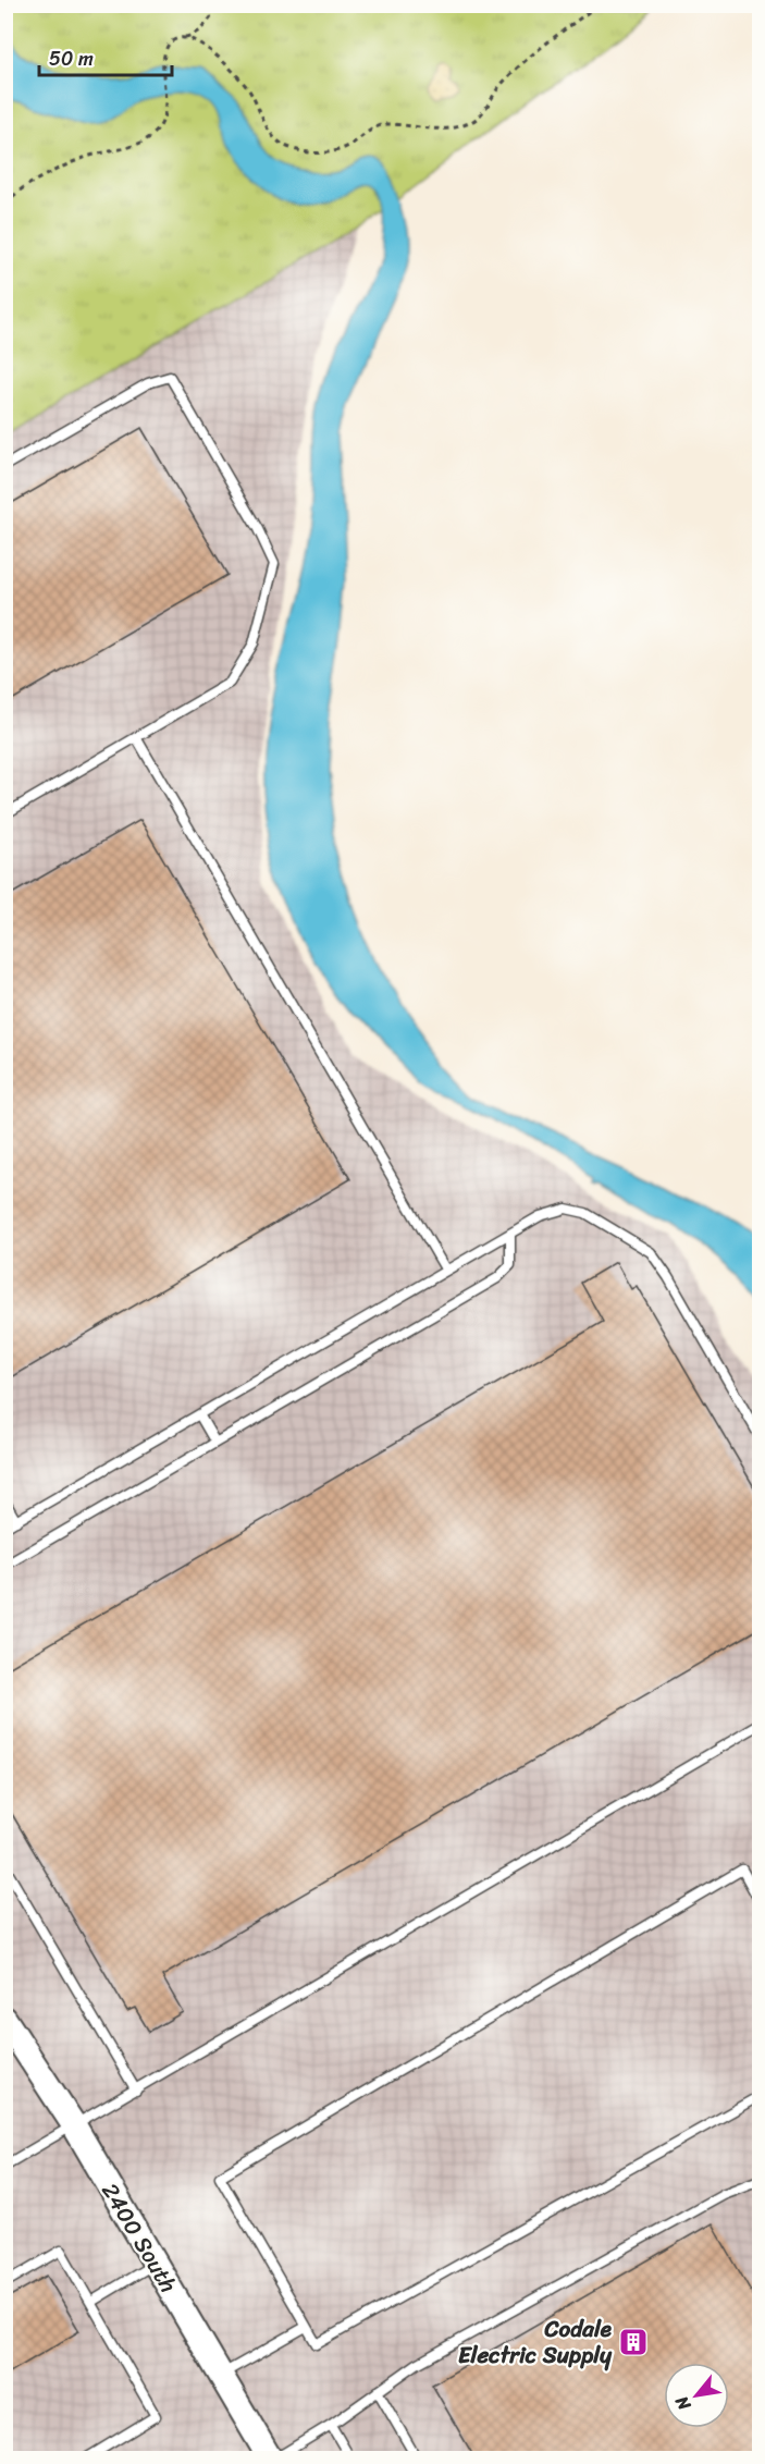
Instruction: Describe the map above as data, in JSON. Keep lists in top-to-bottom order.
{
  "streets": {
    "street": ["2400 South"]
  },
  "places": {
    "building": ["Codale Electric Supply"]
  },
  "scale_bar": "50 m",
  "north": "bottom left"
}
